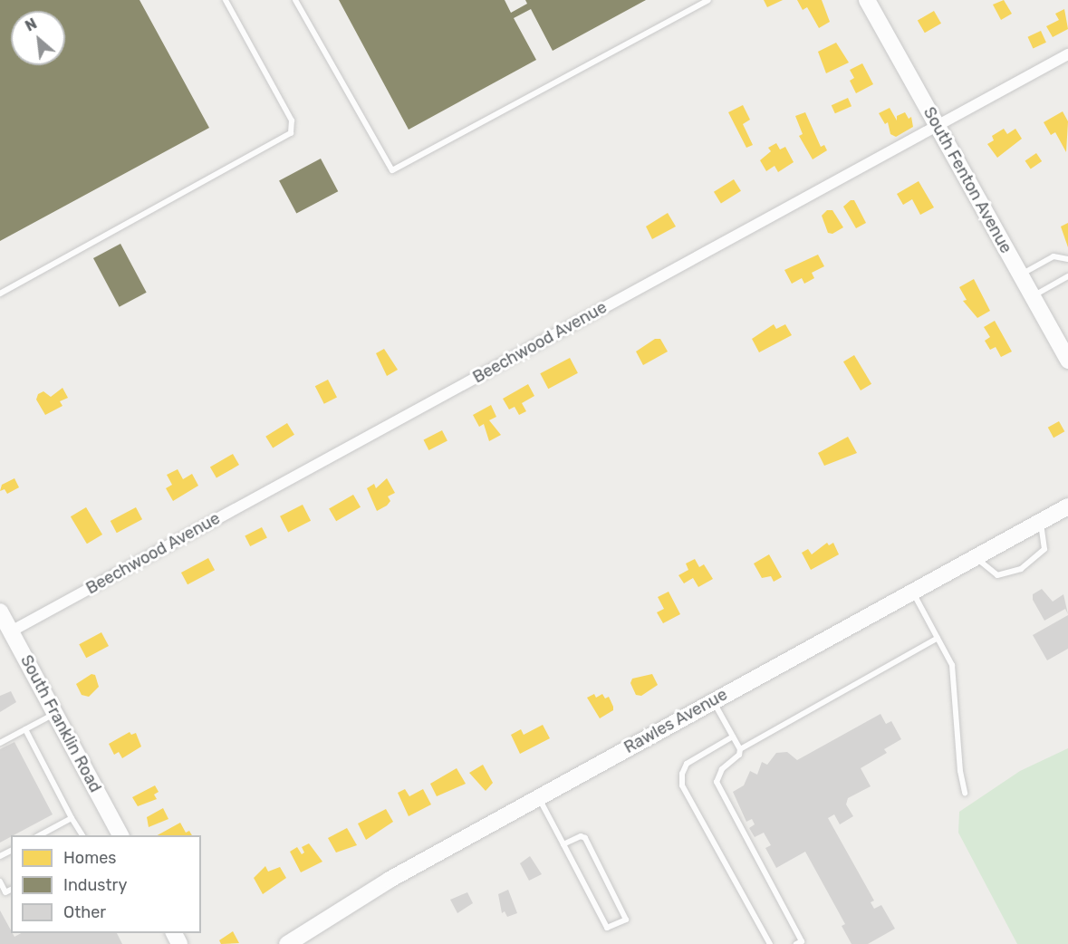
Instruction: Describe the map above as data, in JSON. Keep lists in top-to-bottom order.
{
  "streets": {
    "street": [
      "South Fenton Avenue",
      "Beechwood Avenue",
      "Rawles Avenue",
      "South Franklin Road"
    ]
  },
  "crossings": [
    ["South Fenton Avenue", "Beechwood Avenue"],
    ["Beechwood Avenue", "South Franklin Road"]
  ],
  "legend": ["Homes", "Industry", "Other"],
  "north": "top left"
}
